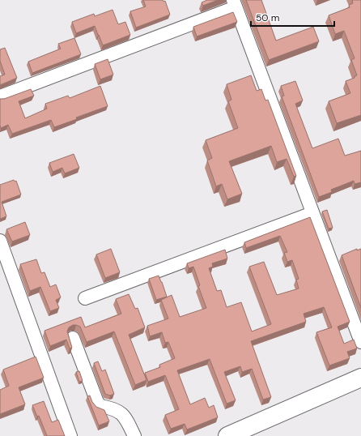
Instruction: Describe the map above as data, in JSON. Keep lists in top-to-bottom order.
{
  "scale_bar": "50 m"
}
